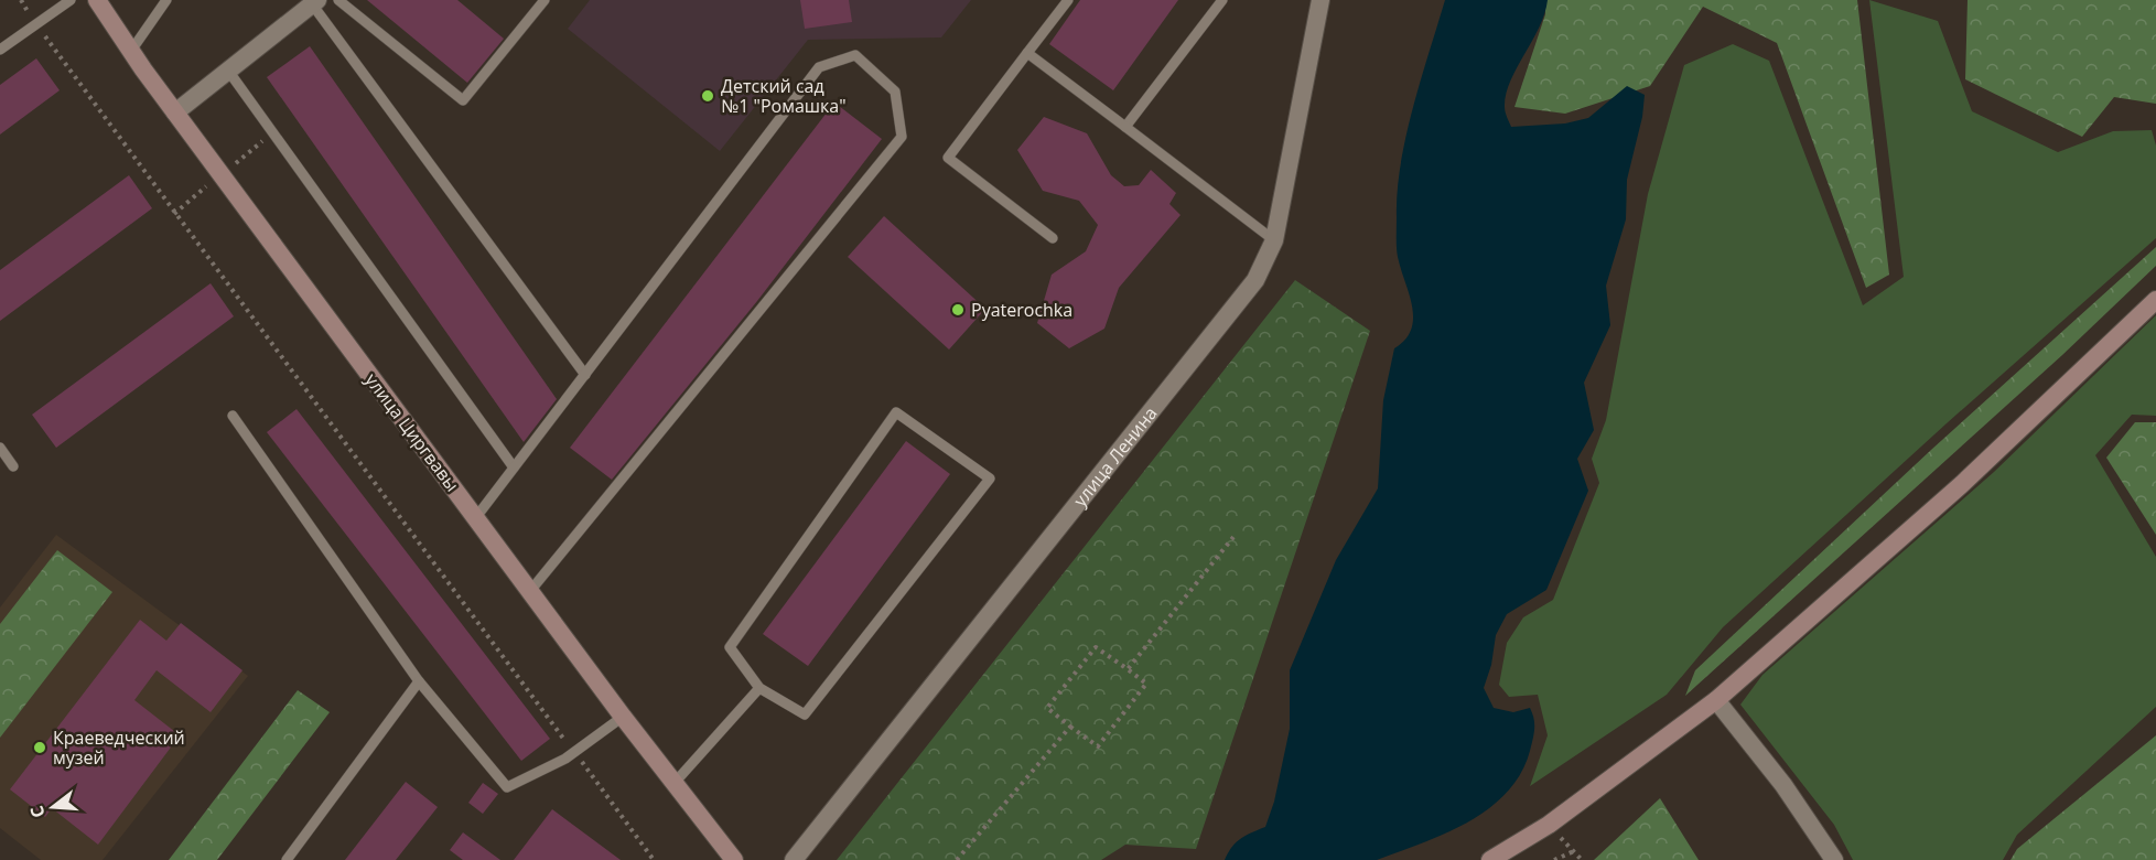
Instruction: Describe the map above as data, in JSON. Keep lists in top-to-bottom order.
{
  "streets": {
    "main road": ["улица Циргвавы"],
    "street": ["улица Ленина"]
  },
  "places": ["Детский сад №1 \"Ромашка\"", "Pyaterochka", "Краеведческий музей"],
  "north": "left"
}
